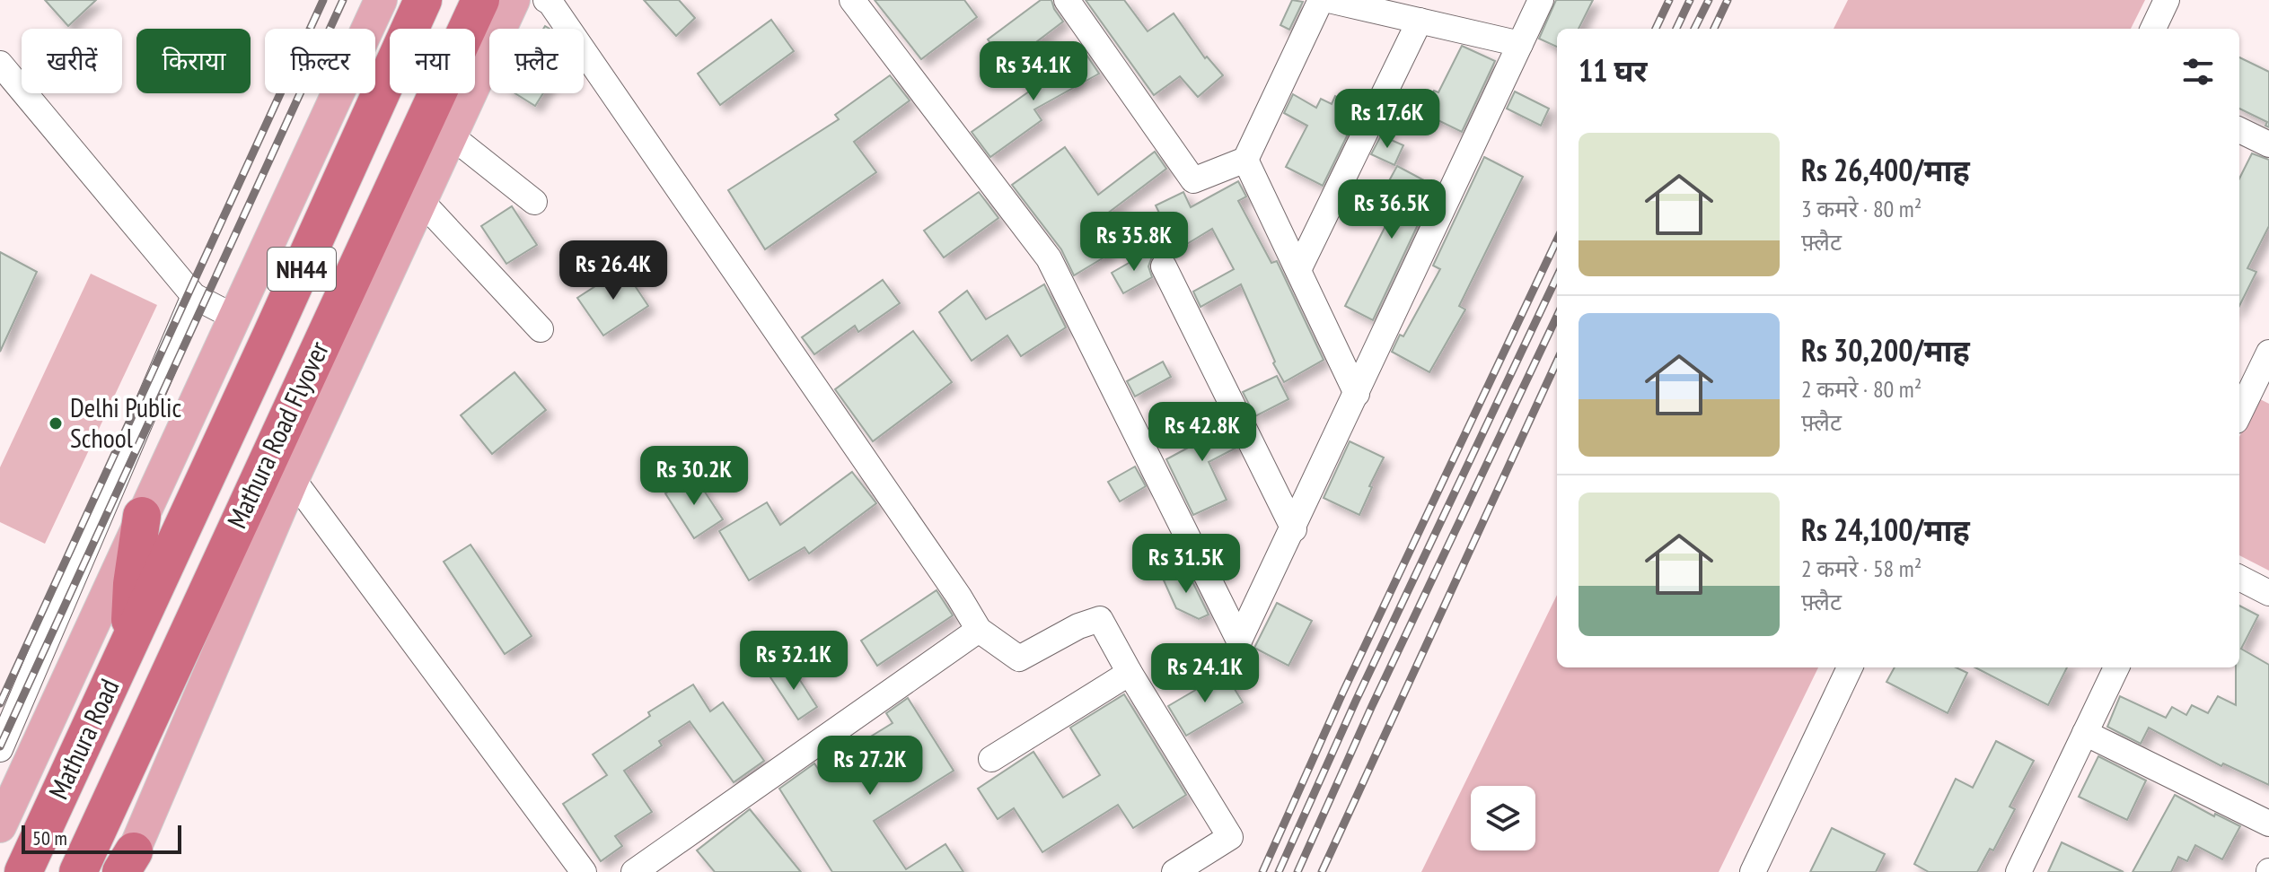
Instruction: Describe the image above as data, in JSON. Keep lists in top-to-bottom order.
{
  "streets": {
    "highway": ["NH44", "Mathura Road Flyover", "Mathura Road"]
  },
  "crossings": [
    ["Mathura Road Flyover", "Mathura Road"]
  ],
  "places": ["Delhi Public School"],
  "scale_bar": "50 m",
  "page": {
    "chip": [
      "खरीदें",
      "किराया",
      "फ़िल्टर",
      "नया",
      "फ़्लैट"
    ],
    "heading": "11 घर",
    "price": [
      "Rs 34.1K",
      "Rs 17.6K",
      "Rs 36.5K",
      "Rs 35.8K",
      "Rs 26.4K",
      "Rs 42.8K",
      "Rs 30.2K",
      "Rs 31.5K",
      "Rs 32.1K",
      "Rs 24.1K",
      "Rs 27.2K"
    ],
    "list": [
      {
        "name": "Rs 26,400/माह",
        "note": "3 कमरे · 80 m² · फ़्लैट"
      },
      {
        "name": "Rs 30,200/माह",
        "note": "2 कमरे · 80 m² · फ़्लैट"
      },
      {
        "name": "Rs 24,100/माह",
        "note": "2 कमरे · 58 m² · फ़्लैट"
      }
    ],
    "scale": "50 m"
  }
}
